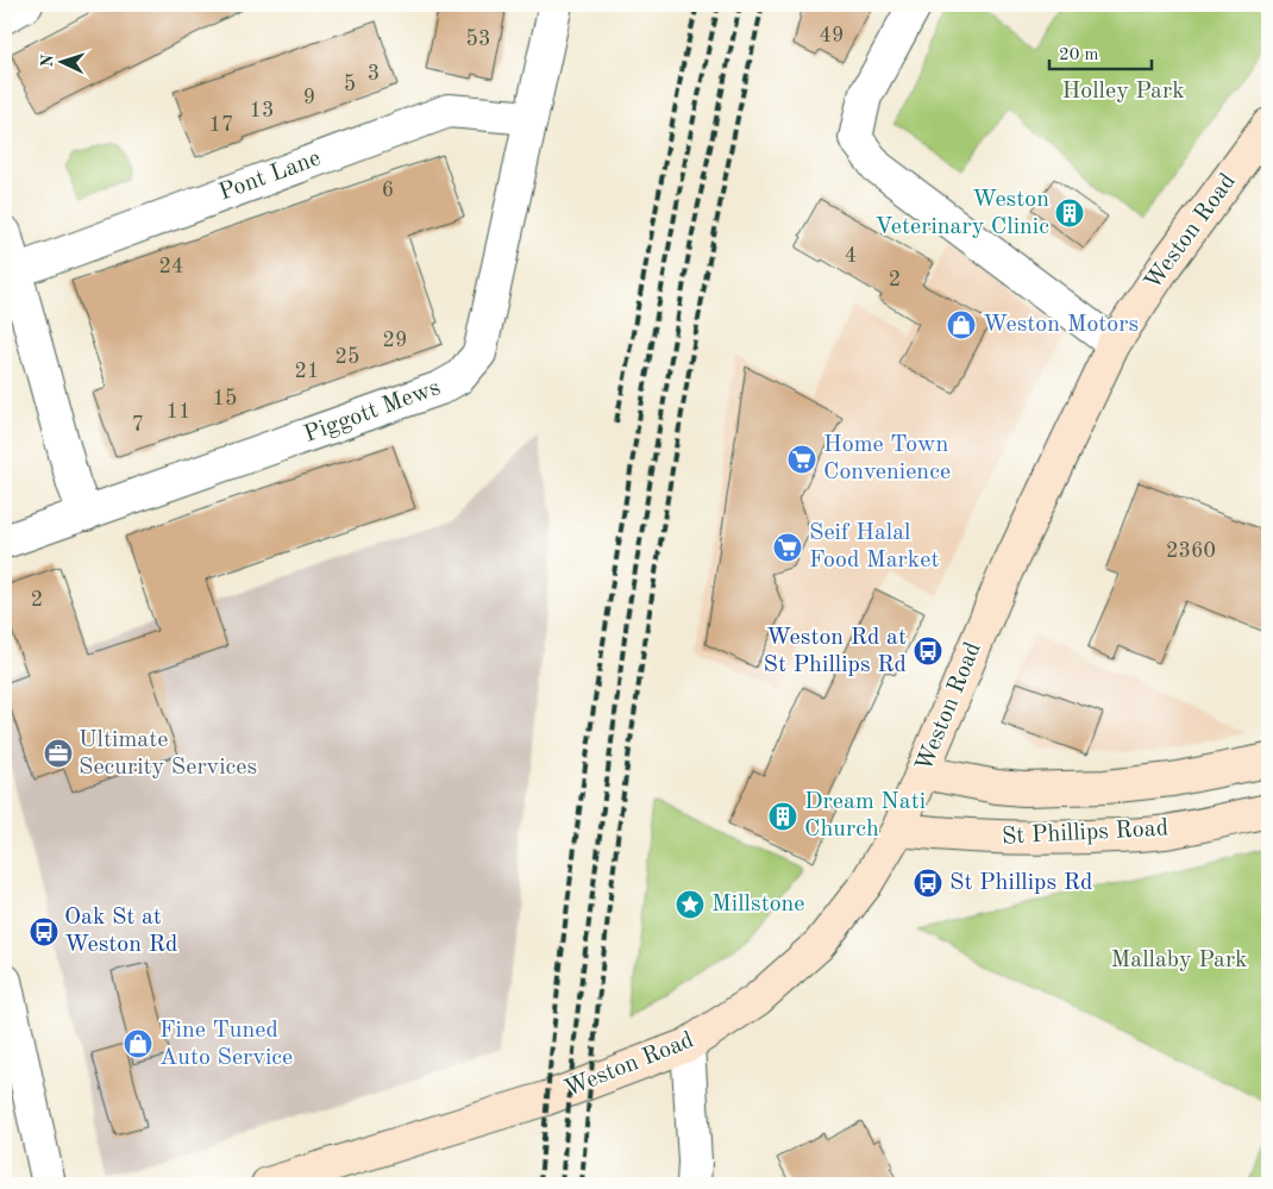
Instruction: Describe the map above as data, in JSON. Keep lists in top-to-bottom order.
{
  "streets": {
    "main road": ["Weston Road", "St Phillips Road"],
    "street": ["Pont Lane", "Piggott Mews"]
  },
  "crossings": [
    ["Pont Lane", "Piggott Mews"],
    ["Weston Road", "St Phillips Road"]
  ],
  "parks": ["Holley Park", "Mallaby Park"],
  "places": {
    "building": ["Weston Veterinary Clinic", "Dream Nati Church"],
    "shop": ["Weston Motors", "Fine Tuned Auto Service"],
    "supermarket": ["Home Town Convenience", "Seif Halal Food Market"],
    "bus stop": ["Weston Rd at St Phillips Rd", "St Phillips Rd", "Oak St at Weston Rd"],
    "office": ["Ultimate Security Services"],
    "place": ["Millstone"]
  },
  "house_numbers": [
    "49",
    "53",
    "3",
    "5",
    "9",
    "13",
    "17",
    "6",
    "4",
    "24",
    "2",
    "29",
    "25",
    "21",
    "15",
    "11",
    "7",
    "2360",
    "2"
  ],
  "scale_bar": "20 m",
  "north": "left"
}
